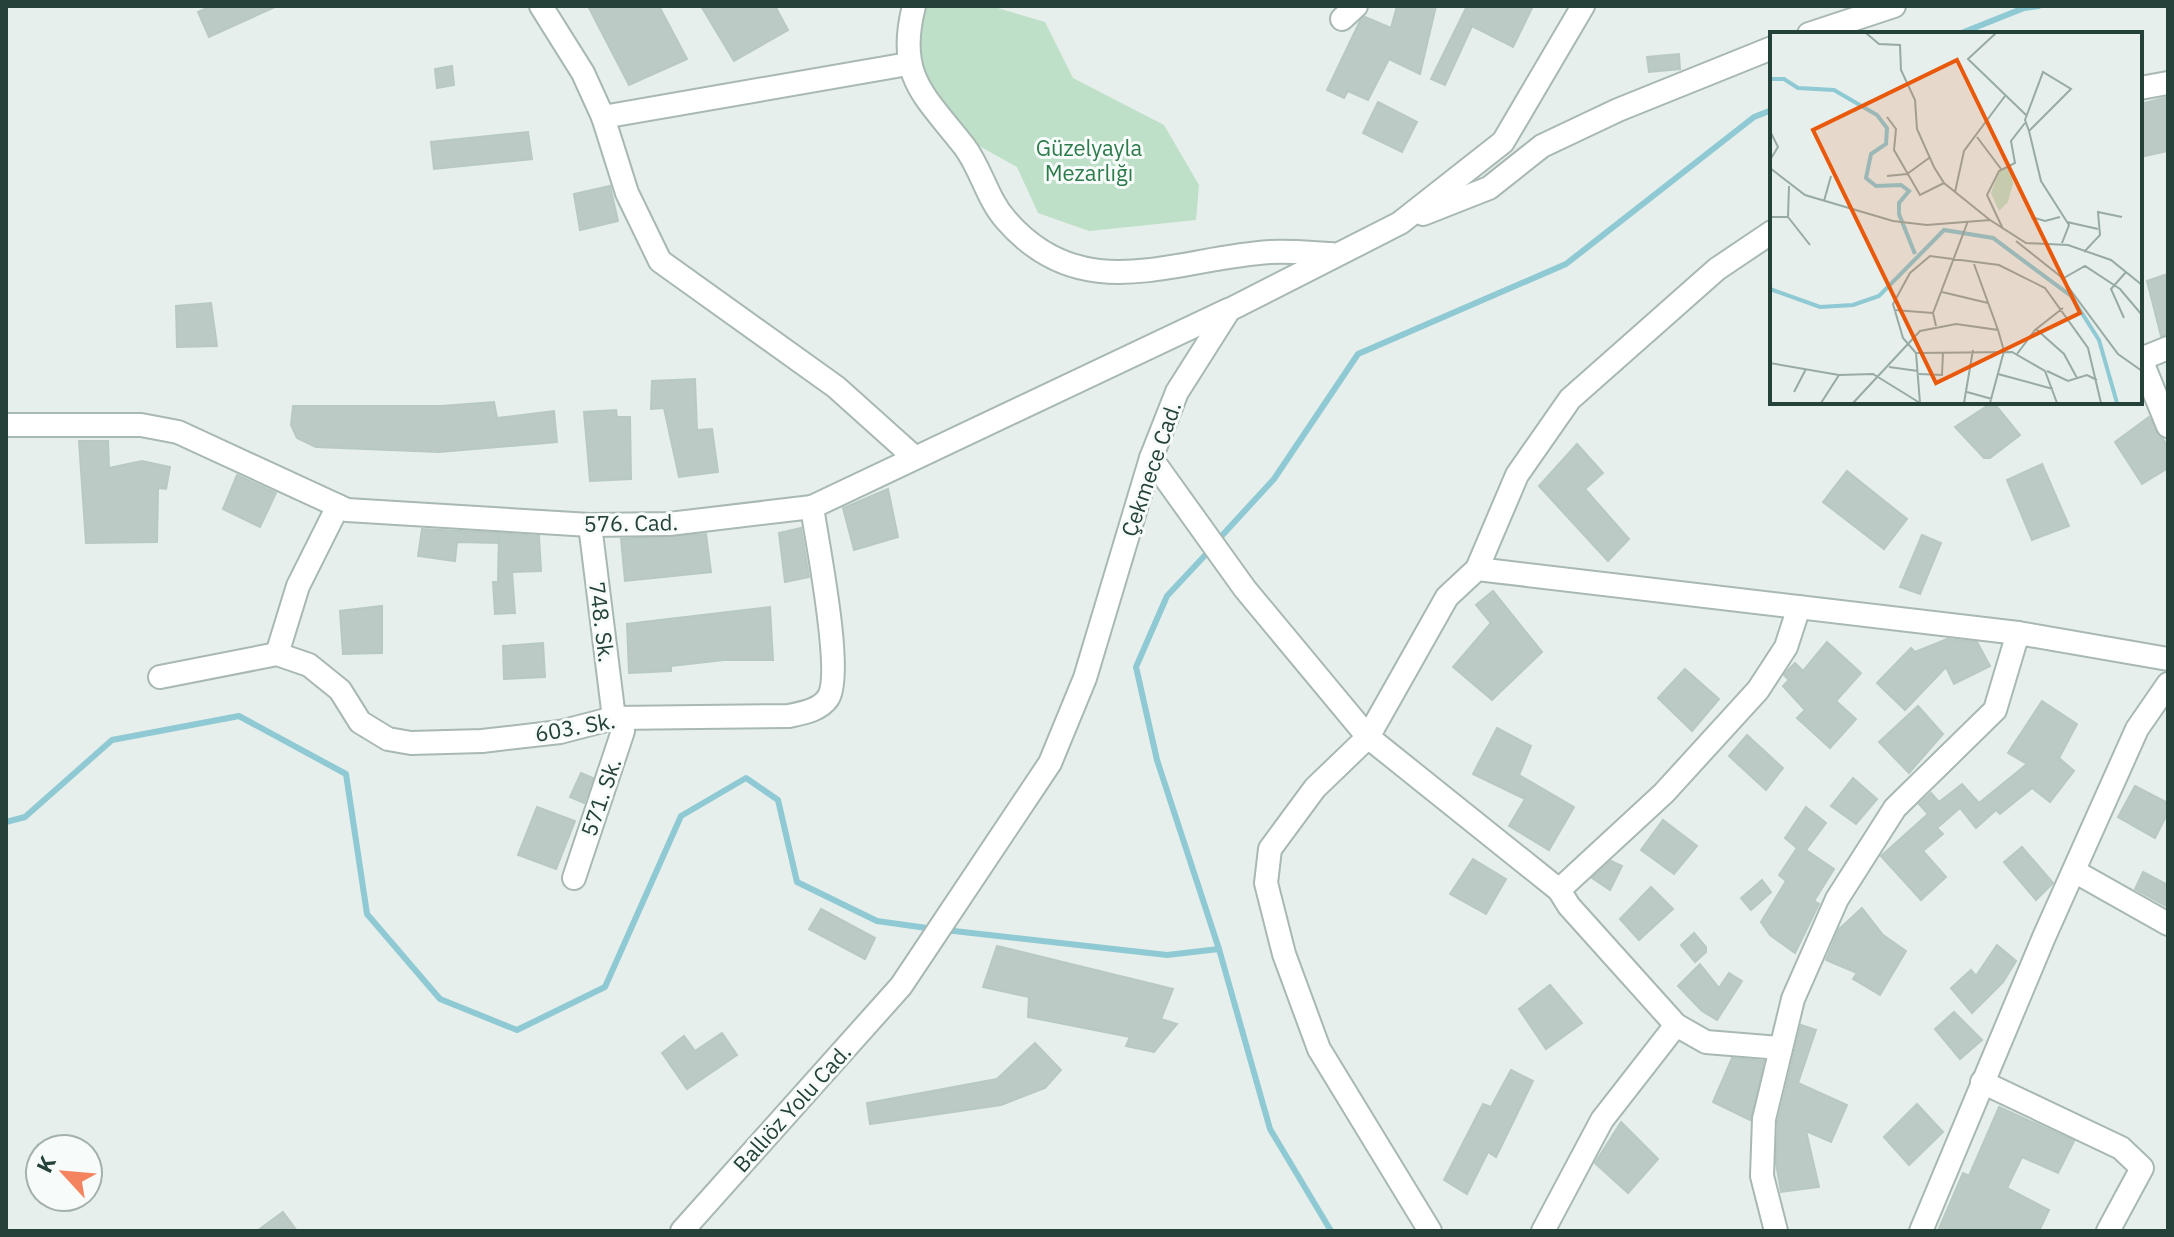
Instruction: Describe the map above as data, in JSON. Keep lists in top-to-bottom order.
{
  "streets": {
    "street": [
      "Çekmece Cad.",
      "576. Cad.",
      "748. Sk.",
      "603. Sk.",
      "571. Sk.",
      "Ballıöz Yolu Cad."
    ]
  },
  "crossings": [
    ["Çekmece Cad.", "576. Cad."],
    ["Çekmece Cad.", "Ballıöz Yolu Cad."],
    ["576. Cad.", "748. Sk."],
    ["576. Cad.", "603. Sk."],
    ["748. Sk.", "603. Sk."],
    ["748. Sk.", "571. Sk."],
    ["603. Sk.", "571. Sk."]
  ],
  "parks": ["Güzelyayla Mezarlığı"],
  "north": "top left"
}
